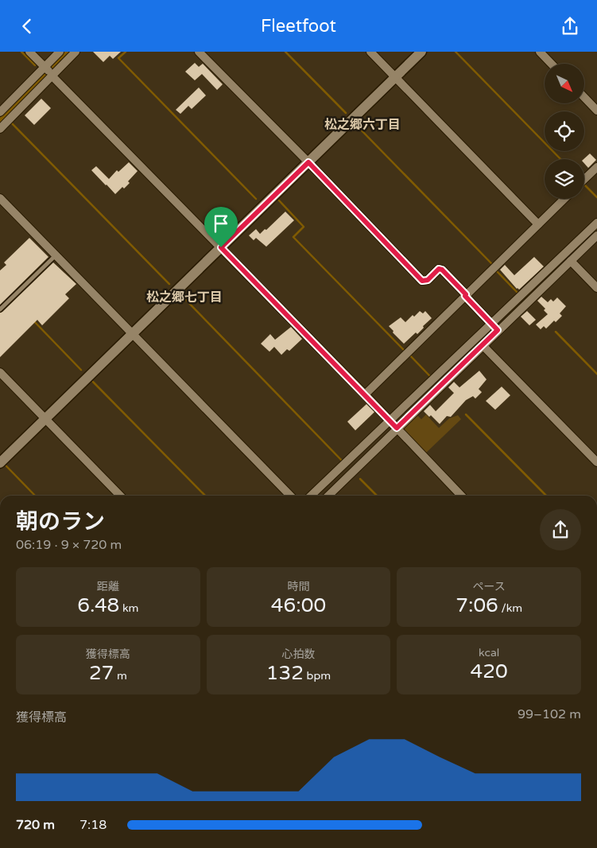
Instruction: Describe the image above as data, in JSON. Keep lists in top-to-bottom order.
{
  "districts": ["松之郷六丁目", "松之郷七丁目"],
  "north": "bottom right",
  "page": {
    "header": "Fleetfoot",
    "heading": ["朝のラン", "06:19 · 9 × 720 m"],
    "stats": [
      ["距離", "6.48 km"],
      ["時間", "46:00"],
      ["ペース", "7:06 /km"],
      ["獲得標高", "27 m"],
      ["心拍数", "132 bpm"],
      ["kcal", "420"]
    ],
    "chart": ["獲得標高", "99–102 m"],
    "list": [
      {
        "name": "720 m",
        "note": "7:18"
      }
    ]
  }
}
